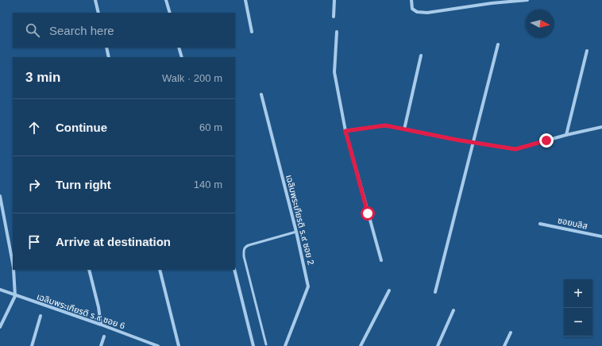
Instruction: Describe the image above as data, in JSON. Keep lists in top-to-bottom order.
{
  "streets": {
    "street": ["เฉลิมพระเกียรติ ร.๙ ซอย 2", "ซอยบลิส", "เฉลิมพระเกียรติ ร.๙ ซอย 6"]
  },
  "north": "right",
  "page": {
    "search": "Search here",
    "heading": ["3 min", "Walk · 200 m"],
    "list": [
      ["Continue", "60 m"],
      ["Turn right", "140 m"],
      "Arrive at destination"
    ],
    "map_buttons": ["+", "−"]
  }
}
